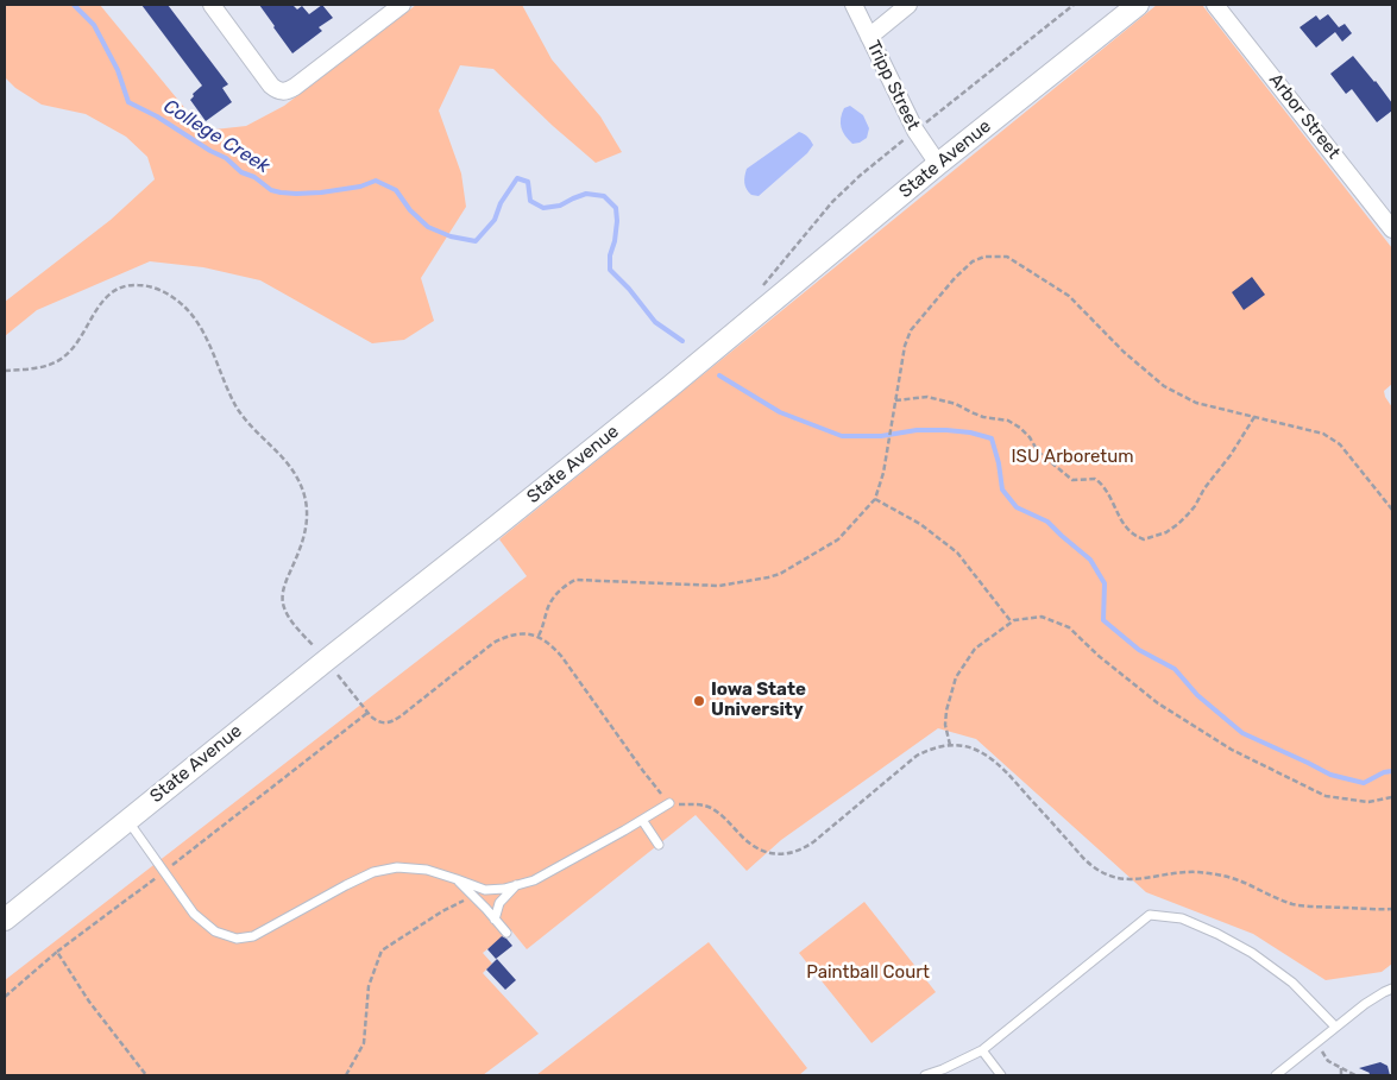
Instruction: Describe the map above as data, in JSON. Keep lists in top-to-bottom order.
{
  "streets": {
    "street": ["Tripp Street", "Arbor Street", "State Avenue"]
  },
  "crossings": [
    ["Tripp Street", "State Avenue"]
  ],
  "water": ["College Creek"],
  "parks": ["ISU Arboretum", "Paintball Court"],
  "places": ["Iowa State University"]
}
